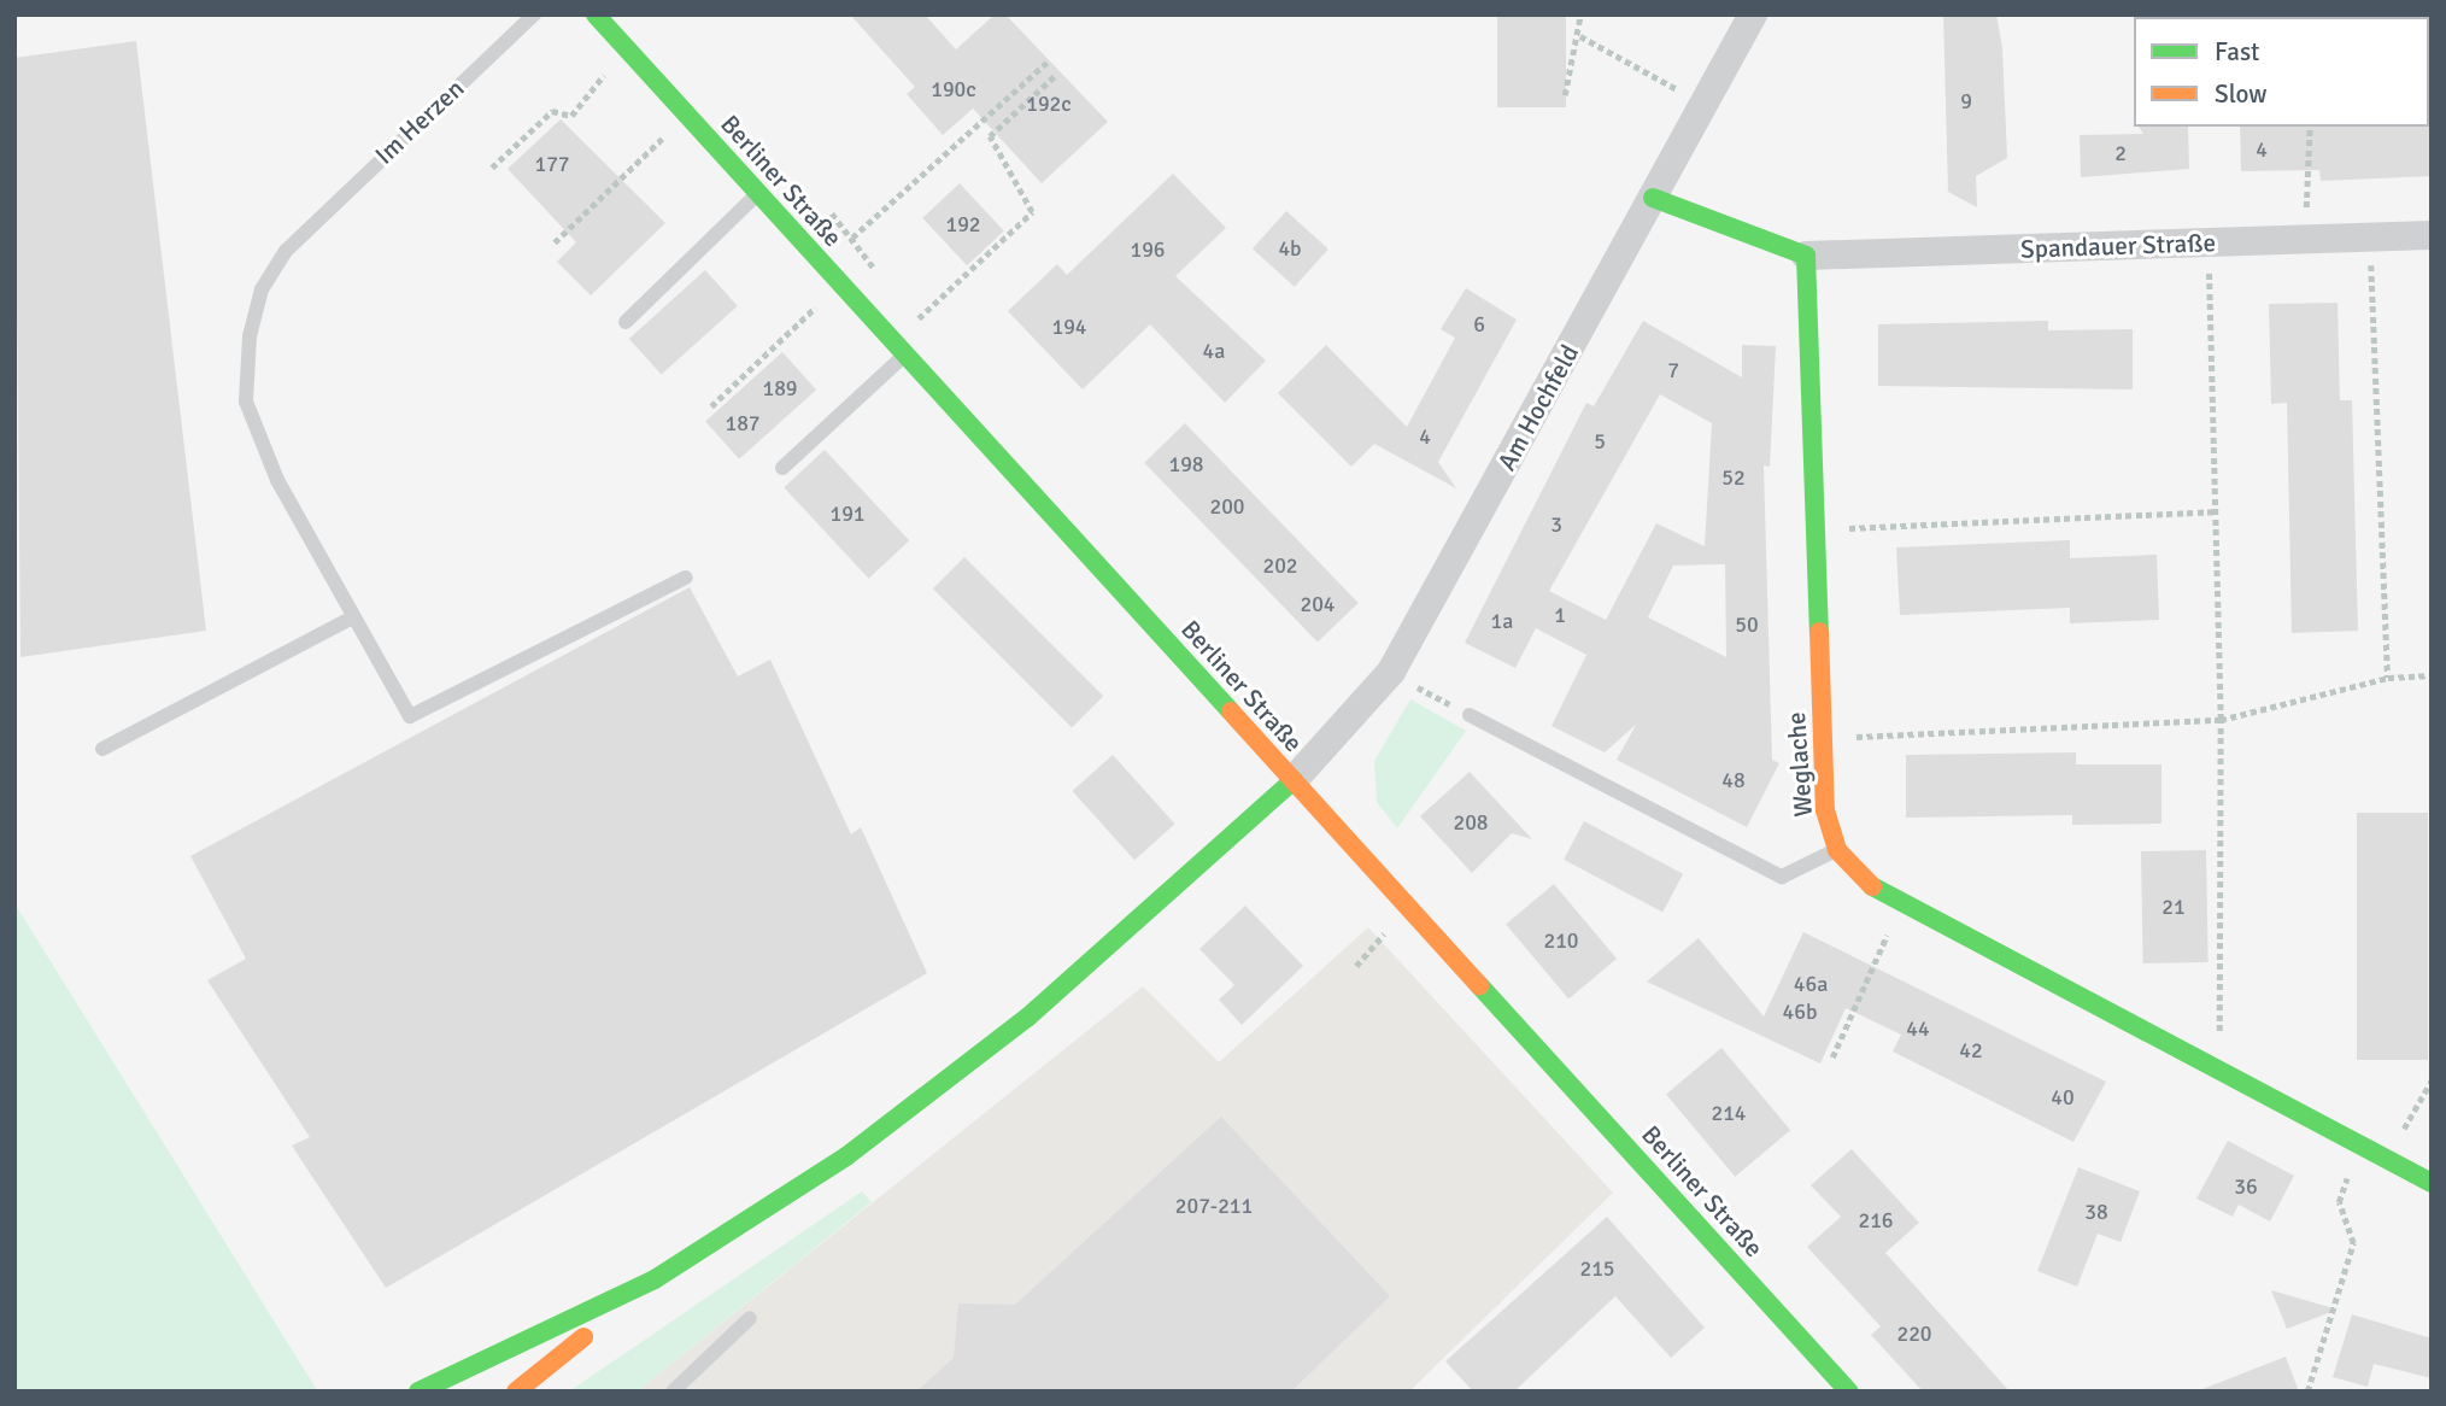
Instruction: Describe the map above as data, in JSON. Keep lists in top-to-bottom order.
{
  "streets": {
    "main road": ["Berliner Straße", "Weglache"],
    "street": ["Spandauer Straße", "Am Hochfeld"],
    "lane": ["Im Herzen"]
  },
  "crossings": [
    ["Berliner Straße", "Am Hochfeld"],
    ["Spandauer Straße", "Weglache"]
  ],
  "house_numbers": [
    "190c",
    "9",
    "192c",
    "4",
    "2",
    "177",
    "192",
    "4b",
    "196",
    "6",
    "194",
    "4a",
    "7",
    "189",
    "187",
    "4",
    "5",
    "198",
    "52",
    "200",
    "191",
    "3",
    "202",
    "204",
    "1",
    "1a",
    "50",
    "48",
    "208",
    "21",
    "210",
    "46a",
    "46b",
    "44",
    "42",
    "40",
    "214",
    "36",
    "207-211",
    "38",
    "216",
    "215",
    "220"
  ],
  "legend": ["Fast", "Slow"]
}
